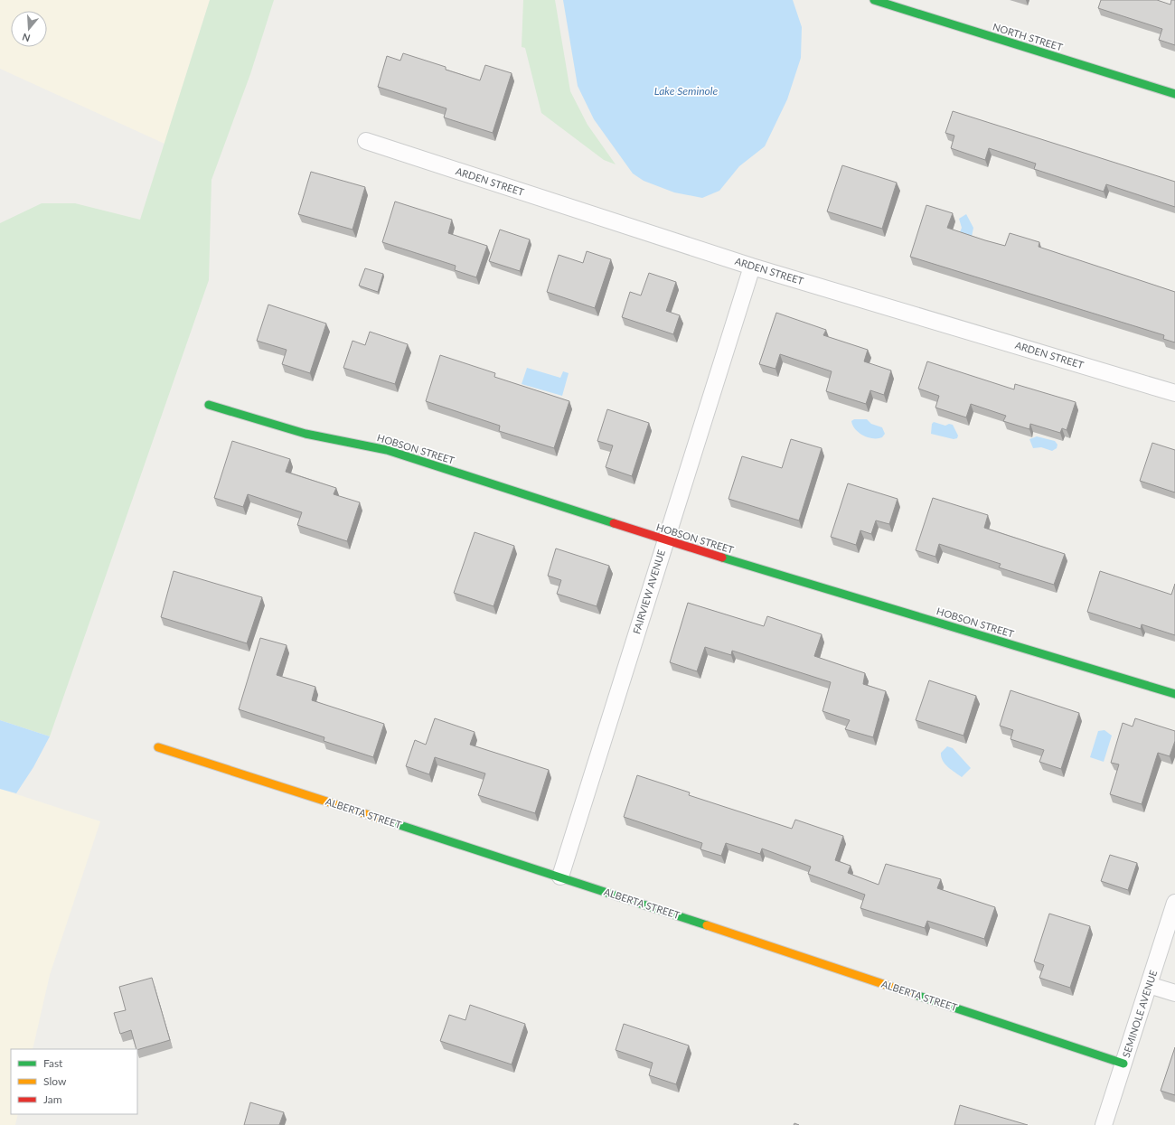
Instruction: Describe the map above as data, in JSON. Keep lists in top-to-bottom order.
{
  "streets": {
    "street": [
      "NORTH STREET",
      "ARDEN STREET",
      "HOBSON STREET",
      "FAIRVIEW AVENUE",
      "ALBERTA STREET",
      "SEMINOLE AVENUE"
    ]
  },
  "crossings": [
    ["ARDEN STREET", "FAIRVIEW AVENUE"],
    ["HOBSON STREET", "FAIRVIEW AVENUE"],
    ["FAIRVIEW AVENUE", "ALBERTA STREET"],
    ["ALBERTA STREET", "SEMINOLE AVENUE"]
  ],
  "water": ["Lake Seminole"],
  "legend": ["Fast", "Slow", "Jam"],
  "north": "bottom"
}
